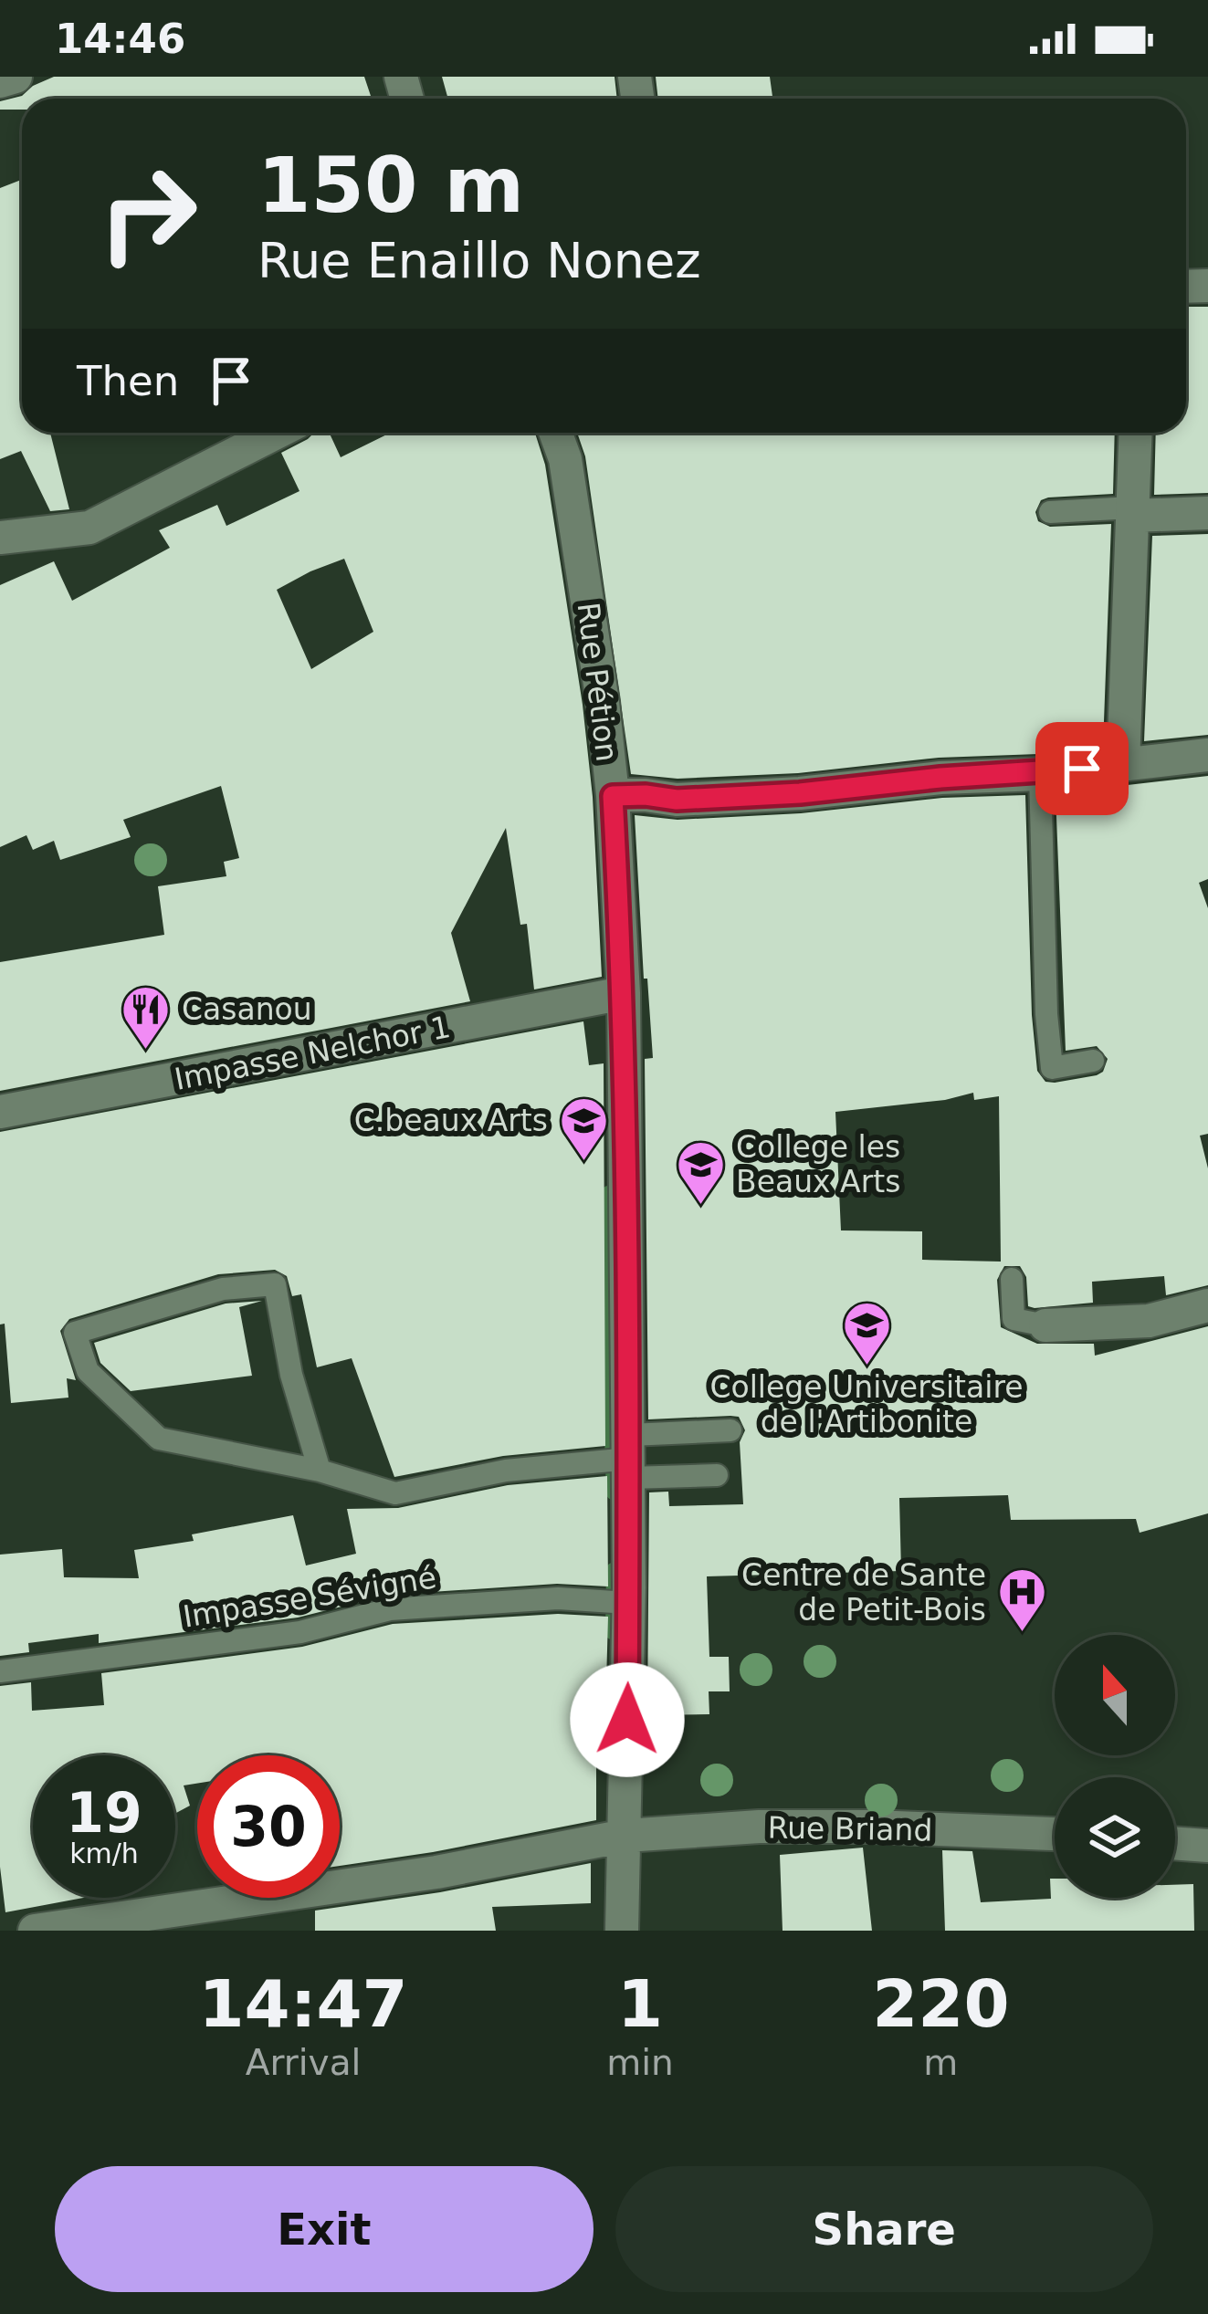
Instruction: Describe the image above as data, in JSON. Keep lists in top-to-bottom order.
{
  "streets": {
    "street": ["Rue Pétion", "Impasse Nelchor 1", "Rue Briand"],
    "lane": ["Impasse Sévigné"]
  },
  "crossings": [
    ["Rue Pétion", "Impasse Nelchor 1"],
    ["Rue Pétion", "Impasse Sévigné"],
    ["Rue Pétion", "Rue Briand"]
  ],
  "places": {
    "restaurant": ["Casanou"],
    "school or university": ["C.beaux Arts", "College les Beaux Arts", "College Universitaire de l'Artibonite"],
    "hospital": ["Centre de Sante de Petit-Bois"]
  },
  "north": "top",
  "page": {
    "status": "14:46",
    "turn": ["150 m", "Rue Enaillo Nonez"],
    "then": "Then",
    "speed": "19 km/h",
    "limit": "30",
    "eta": [
      "14:47",
      "Arrival",
      "1",
      "min",
      "220",
      "m"
    ],
    "buttons": ["Exit", "Share"]
  }
}
